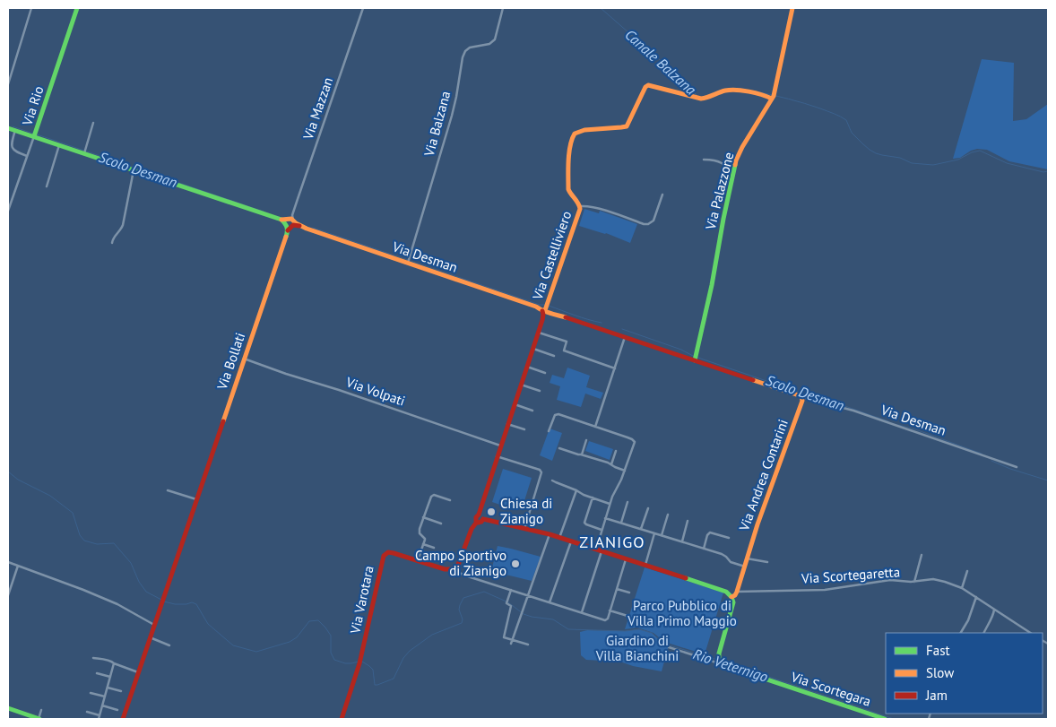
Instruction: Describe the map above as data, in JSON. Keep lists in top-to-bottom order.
{
  "streets": {
    "street": [
      "Via Rio",
      "Via Mazzan",
      "Via Balzana",
      "Via Palazzone",
      "Via Castelliviero",
      "Via Desman",
      "Via Bollati",
      "Via Volpati",
      "Via Andrea Contarini",
      "Via Scortegaretta",
      "Via Varotara",
      "Via Scortegara"
    ]
  },
  "crossings": [
    ["Via Mazzan", "Via Desman"],
    ["Via Mazzan", "Via Bollati"],
    ["Via Balzana", "Via Desman"],
    ["Via Palazzone", "Via Castelliviero"],
    ["Via Palazzone", "Via Desman"],
    ["Via Castelliviero", "Via Desman"],
    ["Via Desman", "Via Bollati"],
    ["Via Desman", "Via Andrea Contarini"],
    ["Via Bollati", "Via Volpati"],
    ["Via Andrea Contarini", "Via Scortegaretta"]
  ],
  "districts": ["ZIANIGO"],
  "water": ["Canale Balzana", "Scolo Desman", "Rio Veternigo"],
  "parks": ["Parco Pubblico di Villa Primo Maggio", "Giardino di Villa Bianchini"],
  "places": ["Chiesa di Zianigo", "Campo Sportivo di Zianigo"],
  "legend": ["Fast", "Slow", "Jam"]
}
